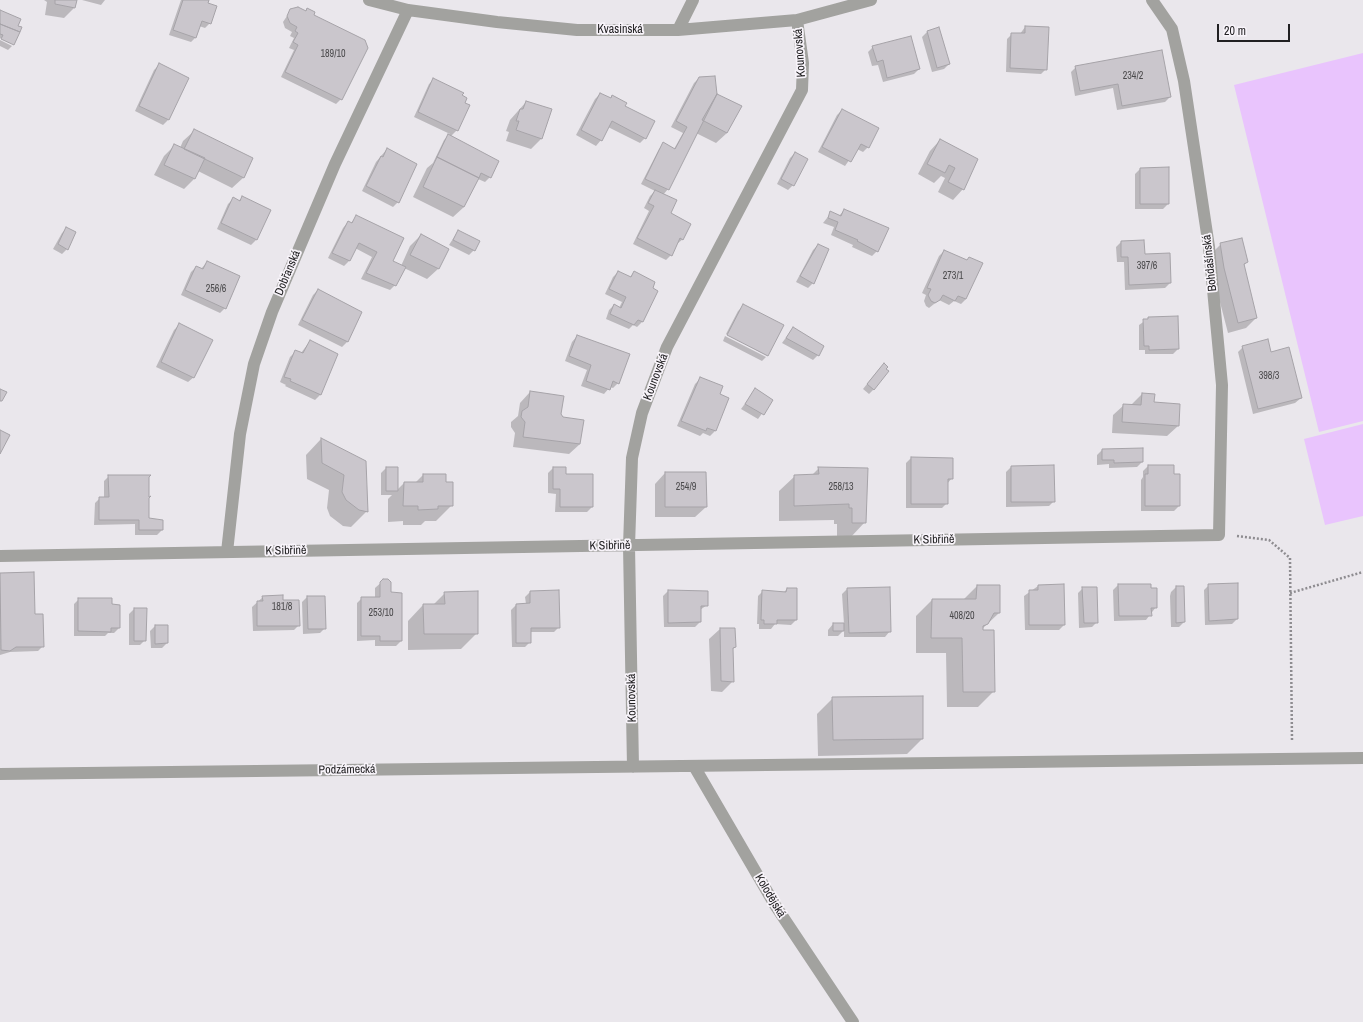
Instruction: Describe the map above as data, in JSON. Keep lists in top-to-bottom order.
{
  "streets": {
    "street": [
      "Kvasinská",
      "Kounovská",
      "Bohdašínská",
      "Dobřanská",
      "K Sibřině",
      "Podzámecká",
      "Kolodějská"
    ]
  },
  "crossings": [
    ["Kvasinská", "Kounovská"],
    ["Kvasinská", "Dobřanská"],
    ["Kounovská", "K Sibřině"],
    ["Kounovská", "Podzámecká"],
    ["Bohdašínská", "K Sibřině"],
    ["Dobřanská", "K Sibřině"],
    ["Podzámecká", "Kolodějská"]
  ],
  "house_numbers": [
    "189/10",
    "234/2",
    "397/6",
    "273/1",
    "256/6",
    "398/3",
    "254/9",
    "258/13",
    "181/8",
    "253/10",
    "408/20"
  ],
  "scale_bar": "20 m"
}
